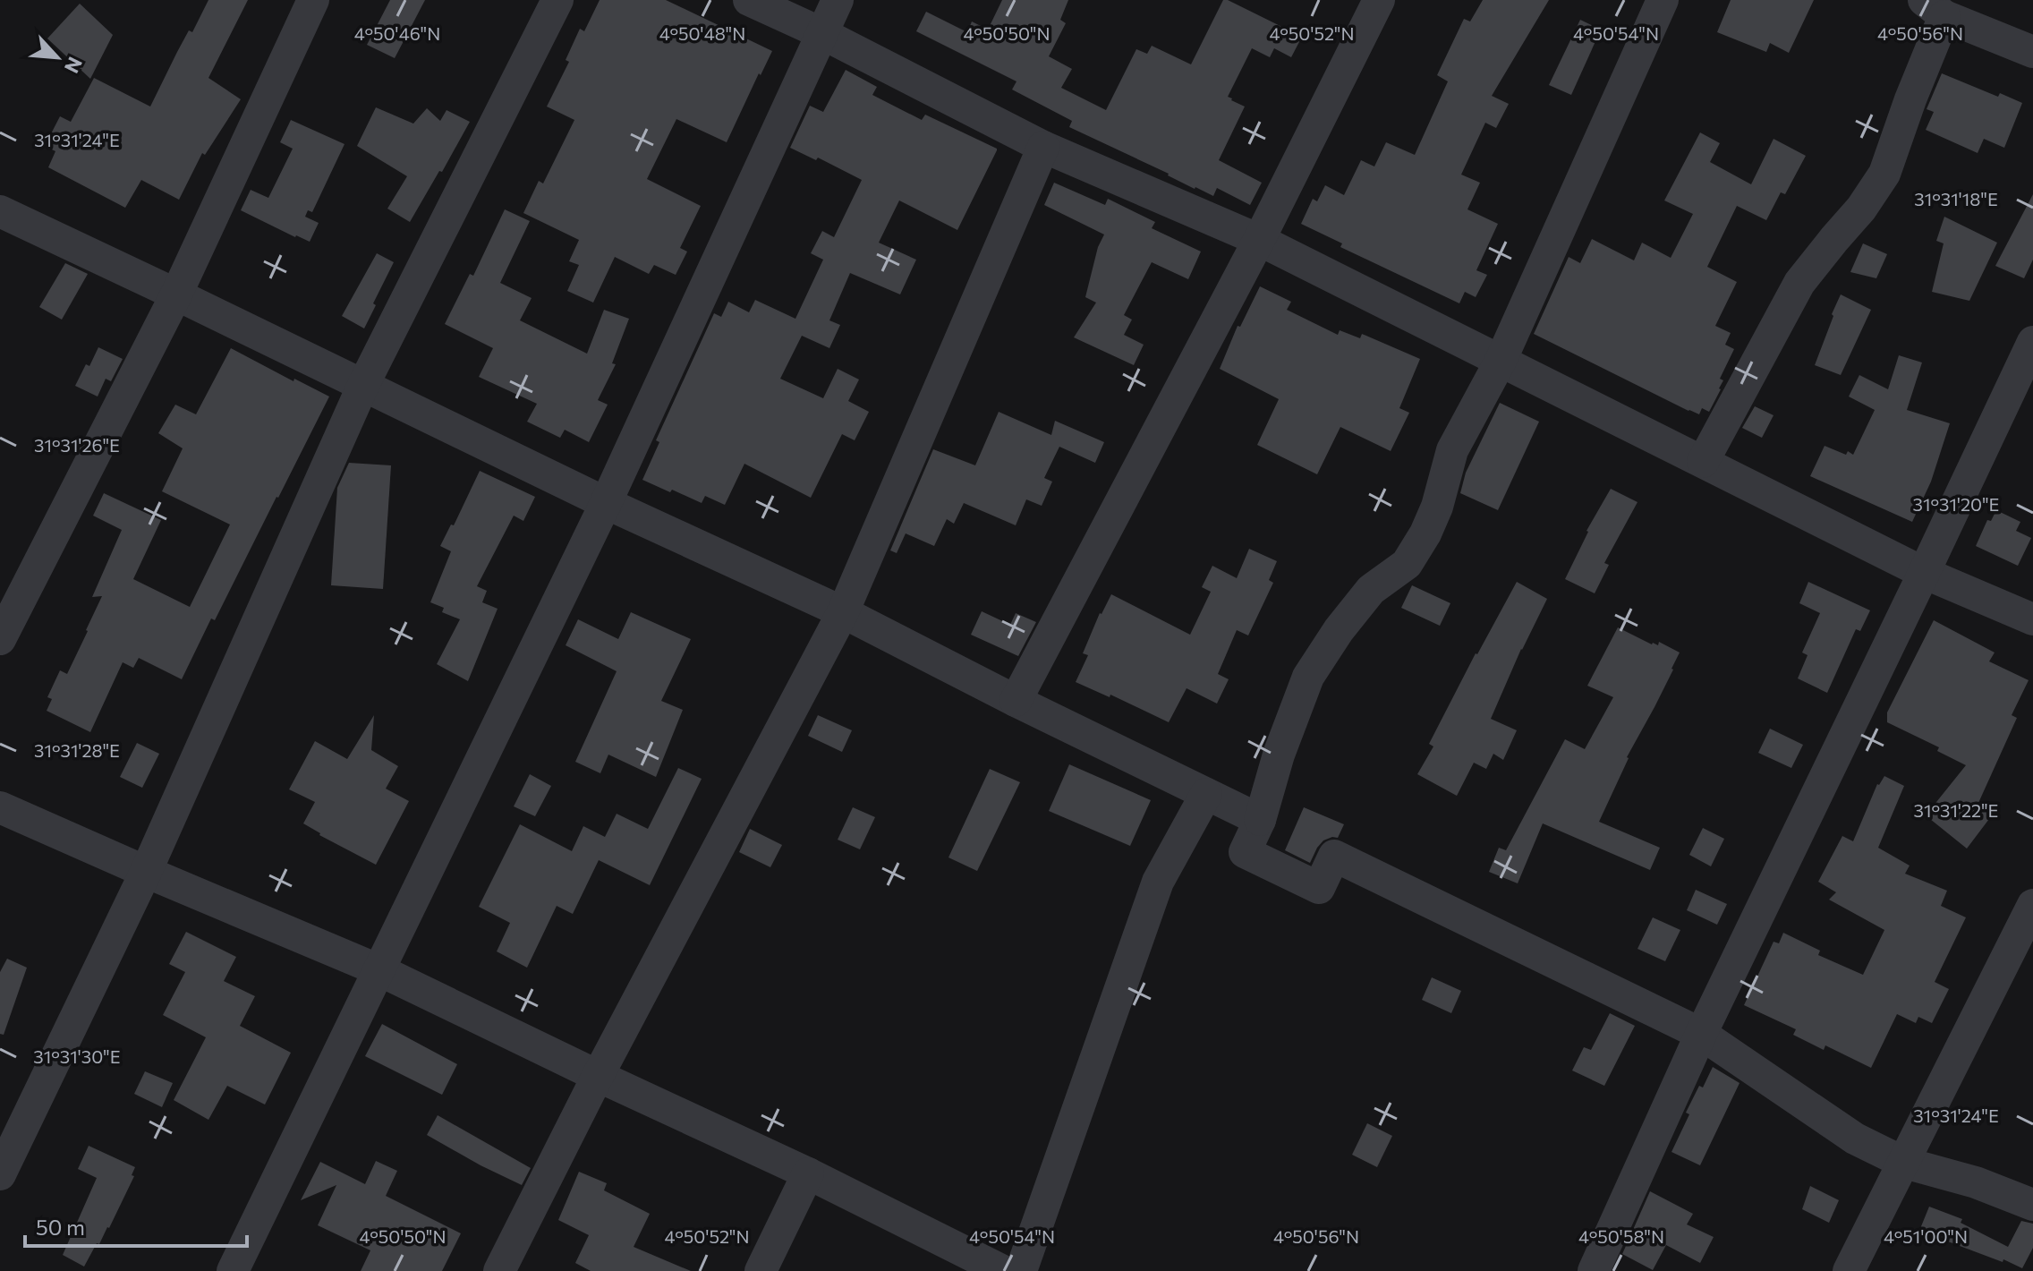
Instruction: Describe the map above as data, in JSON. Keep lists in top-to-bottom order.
{
  "scale_bar": "50 m",
  "north": "bottom right",
  "coordinates": [
    "4°50'46\"N",
    "4°50'48\"N",
    "4°50'50\"N",
    "4°50'52\"N",
    "4°50'54\"N",
    "4°50'56\"N",
    "31°31'24\"E",
    "31°31'18\"E",
    "31°31'26\"E",
    "31°31'20\"E",
    "31°31'28\"E",
    "31°31'22\"E",
    "31°31'30\"E",
    "4°50'58\"N",
    "4°51'00\"N"
  ]
}
